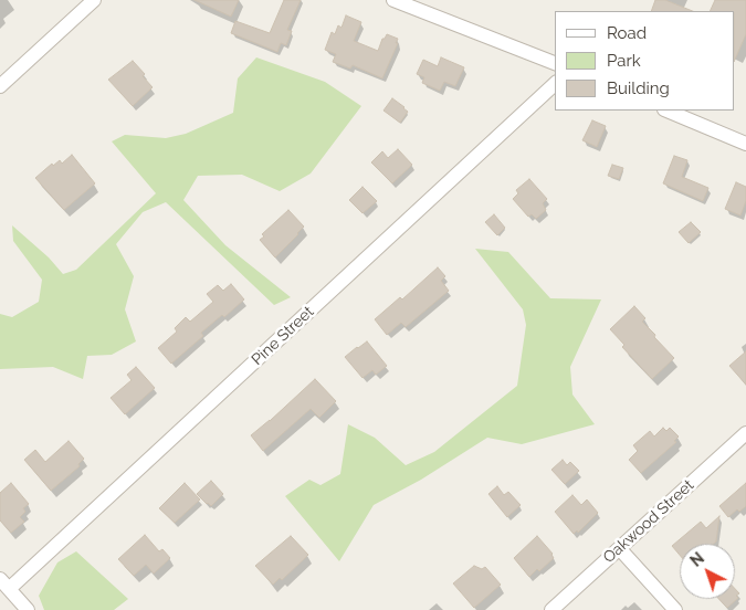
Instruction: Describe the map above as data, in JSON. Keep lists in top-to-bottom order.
{
  "streets": {
    "street": ["Pine Street", "Oakwood Street"]
  },
  "legend": ["Road", "Park", "Building"],
  "north": "top left"
}
